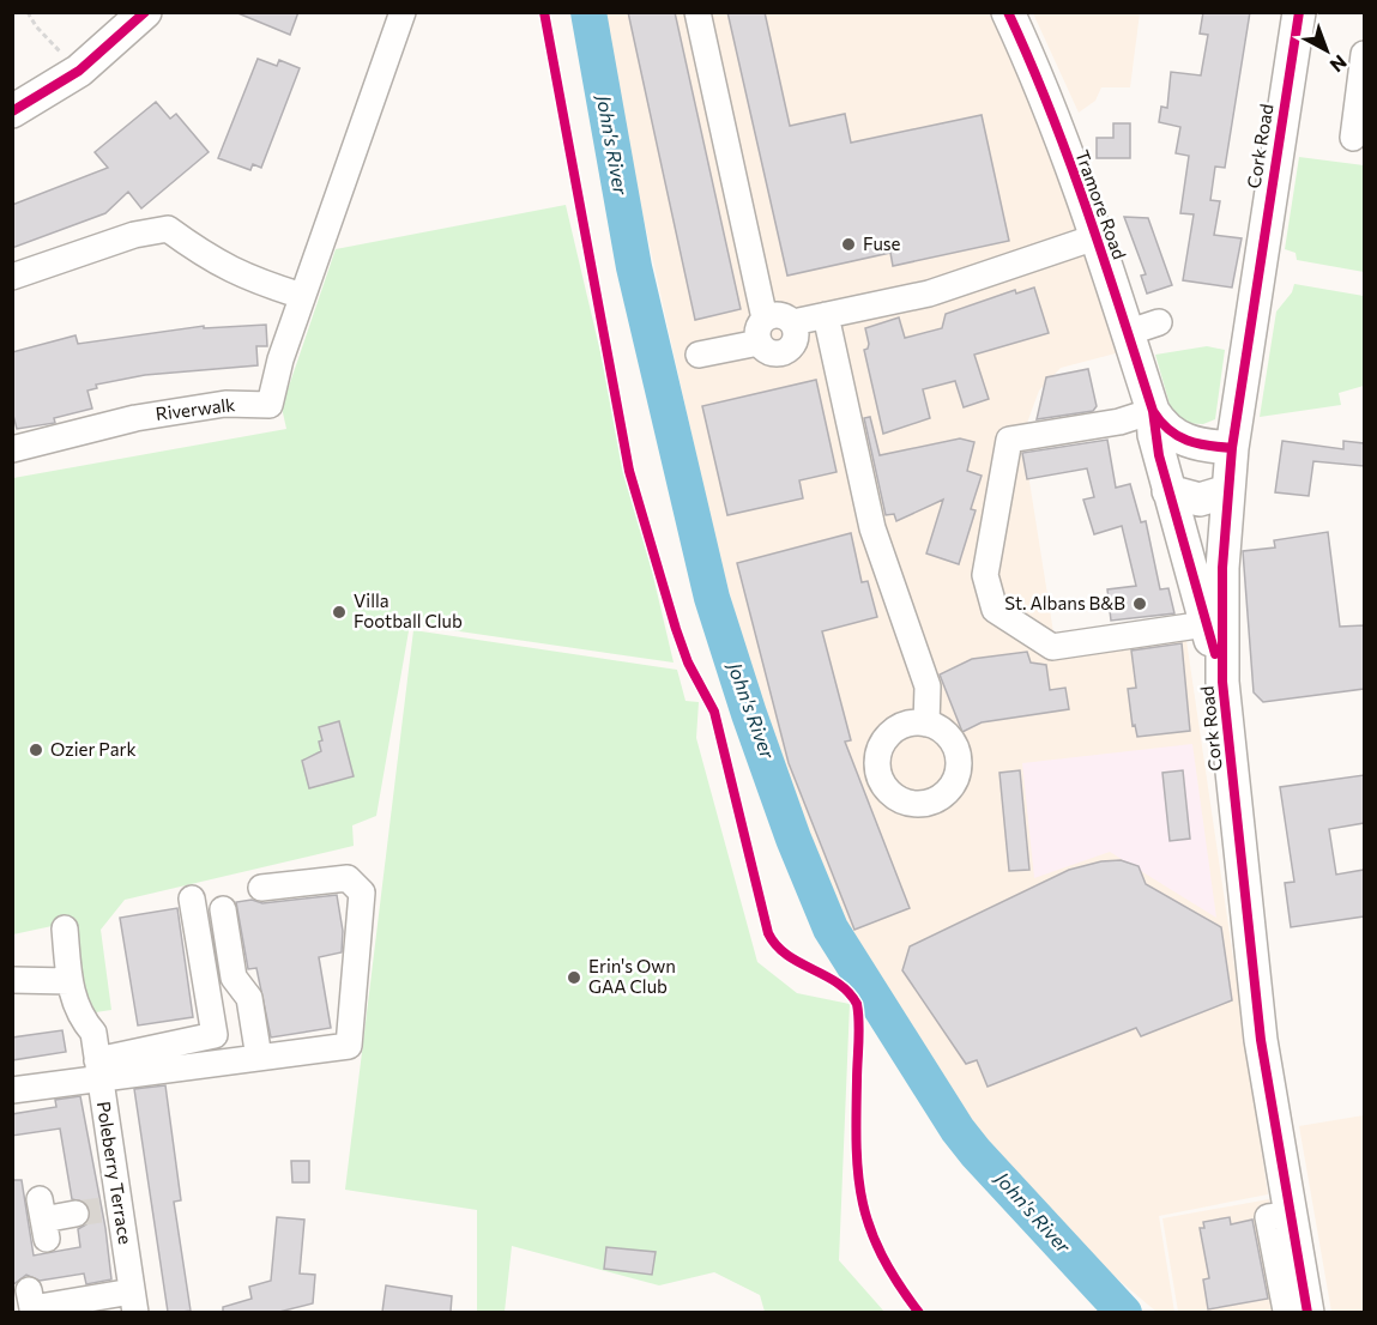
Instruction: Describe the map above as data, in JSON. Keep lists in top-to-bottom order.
{
  "streets": {
    "main road": ["Cork Road", "Tramore Road"],
    "street": ["Riverwalk", "Poleberry Terrace"]
  },
  "crossings": [
    ["Cork Road", "Tramore Road"]
  ],
  "water": ["John's River"],
  "places": [
    "Fuse",
    "St. Albans B&B",
    "Villa Football Club",
    "Ozier Park",
    "Erin's Own GAA Club"
  ],
  "north": "bottom right"
}
